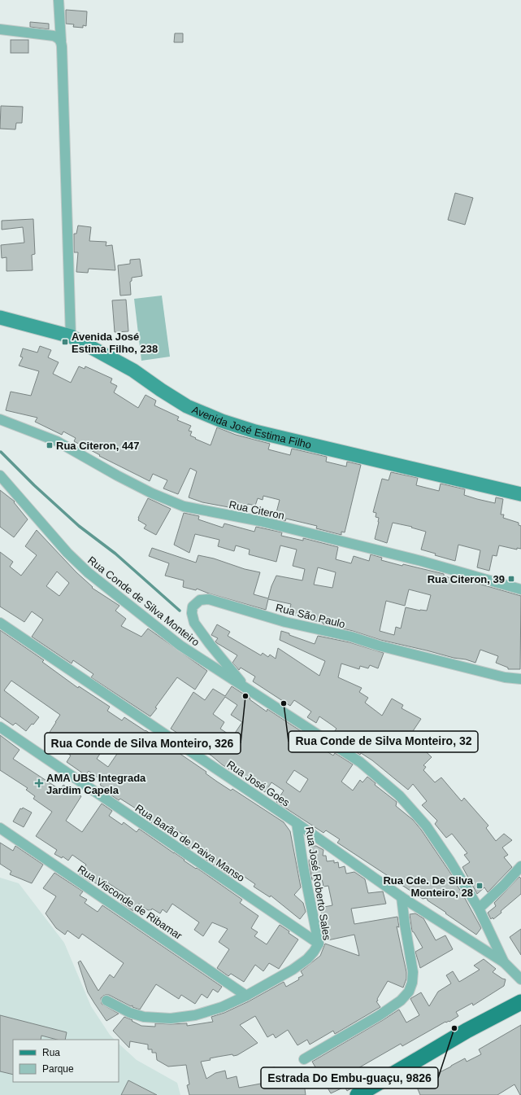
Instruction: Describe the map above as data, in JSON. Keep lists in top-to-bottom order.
{
  "streets": {
    "street": [
      "Avenida José Estima Filho",
      "Rua Citeron",
      "Rua Conde de Silva Monteiro",
      "Rua São Paulo",
      "Rua José Goes",
      "Rua Barão de Paiva Manso",
      "Rua José Roberto Sales",
      "Rua Visconde de Ribamar"
    ]
  },
  "crossings": [
    ["Rua Conde de Silva Monteiro", "Rua São Paulo"],
    ["Rua Conde de Silva Monteiro", "Rua José Goes"],
    ["Rua José Goes", "Rua José Roberto Sales"],
    ["Rua Barão de Paiva Manso", "Rua José Roberto Sales"],
    ["Rua José Roberto Sales", "Rua Visconde de Ribamar"]
  ],
  "places": {
    "transit": [
      "Avenida José Estima Filho, 238",
      "Rua Citeron, 447",
      "Rua Citeron, 39",
      "Rua Cde. De Silva Monteiro, 28"
    ],
    "other": ["Rua Conde de Silva Monteiro, 326", "Rua Conde de Silva Monteiro, 32", "Estrada Do Embu-guaçu, 9826"],
    "health": ["AMA UBS Integrada Jardim Capela"]
  },
  "legend": ["Rua", "Parque"]
}
